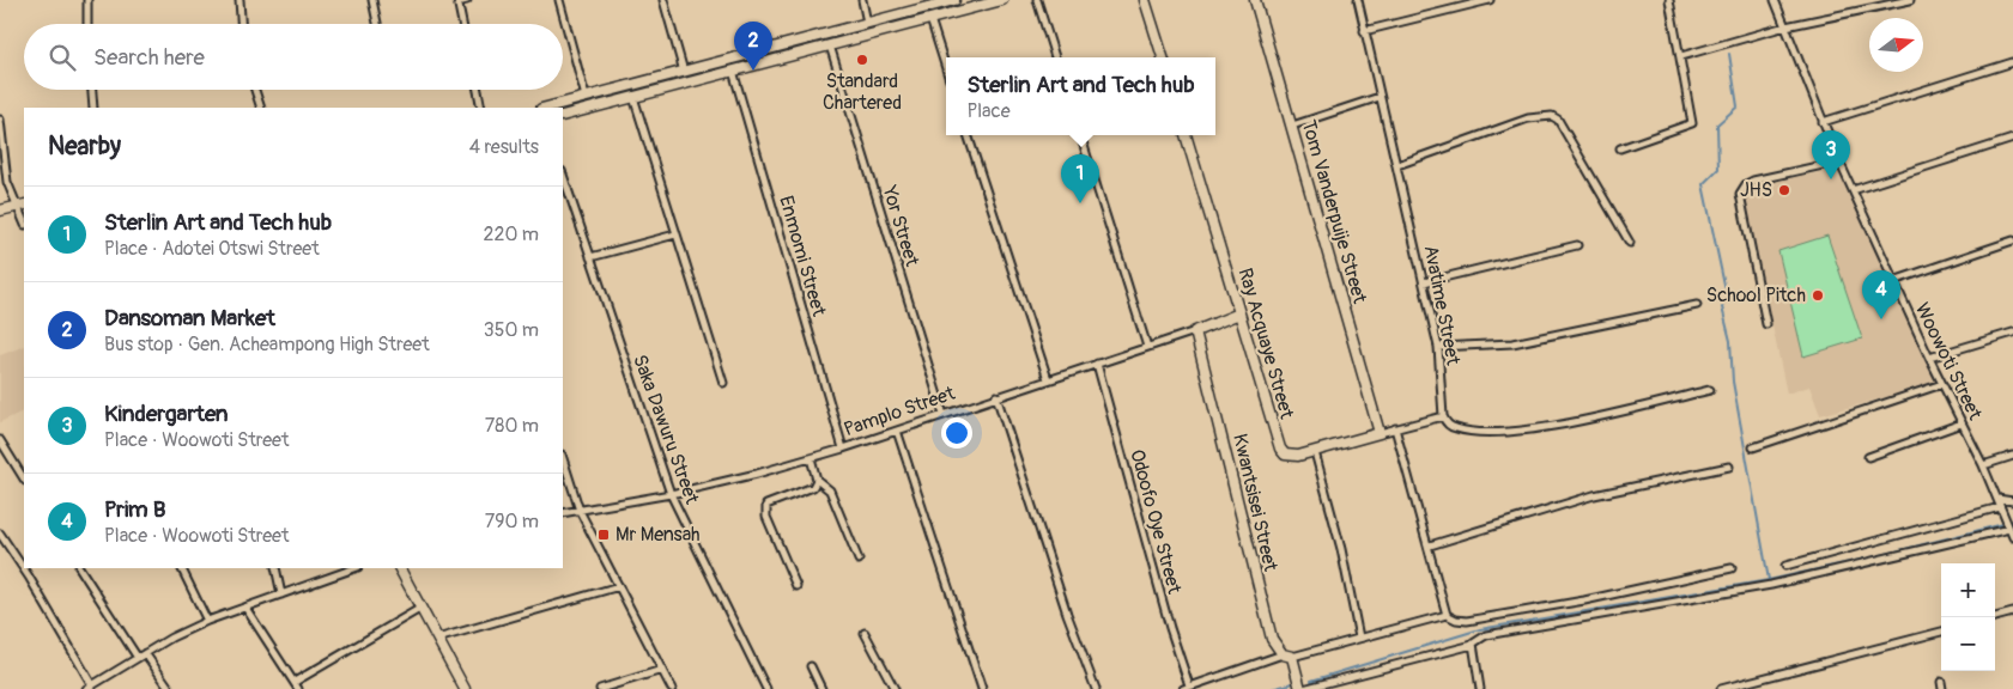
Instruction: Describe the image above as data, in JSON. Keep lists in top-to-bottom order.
{
  "streets": {
    "street": [
      "Tom Vanderpuije Street",
      "Yor Street",
      "Enmomi Street",
      "Avatime Street",
      "Ray Acquaye Street",
      "Woowoti Street",
      "Pamplo Street",
      "Saka Dawuru Street",
      "Kwantsisei Street",
      "Odoofo Oye Street"
    ]
  },
  "crossings": [
    ["Tom Vanderpuije Street", "Ray Acquaye Street"],
    ["Yor Street", "Pamplo Street"],
    ["Enmomi Street", "Pamplo Street"],
    ["Ray Acquaye Street", "Pamplo Street"],
    ["Pamplo Street", "Saka Dawuru Street"],
    ["Pamplo Street", "Kwantsisei Street"],
    ["Pamplo Street", "Odoofo Oye Street"]
  ],
  "places": {
    "other": ["Standard Chartered", "JHS", "School Pitch"],
    "transit": ["Mr Mensah"]
  },
  "north": "right",
  "page": {
    "pins": [
      "2",
      "3",
      "1",
      "4"
    ],
    "search": "Search here",
    "popup": ["Sterlin Art and Tech hub", "Place"],
    "heading": ["Nearby", "4 results"],
    "list": [
      {
        "mark": "1",
        "name": "Sterlin Art and Tech hub",
        "note": "Place · Adotei Otswi Street",
        "value": "220 m"
      },
      {
        "mark": "2",
        "name": "Dansoman Market",
        "note": "Bus stop · Gen. Acheampong High Street",
        "value": "350 m"
      },
      {
        "mark": "3",
        "name": "Kindergarten",
        "note": "Place · Woowoti Street",
        "value": "780 m"
      },
      {
        "mark": "4",
        "name": "Prim B",
        "note": "Place · Woowoti Street",
        "value": "790 m"
      }
    ],
    "map_buttons": ["+", "−"]
  }
}
